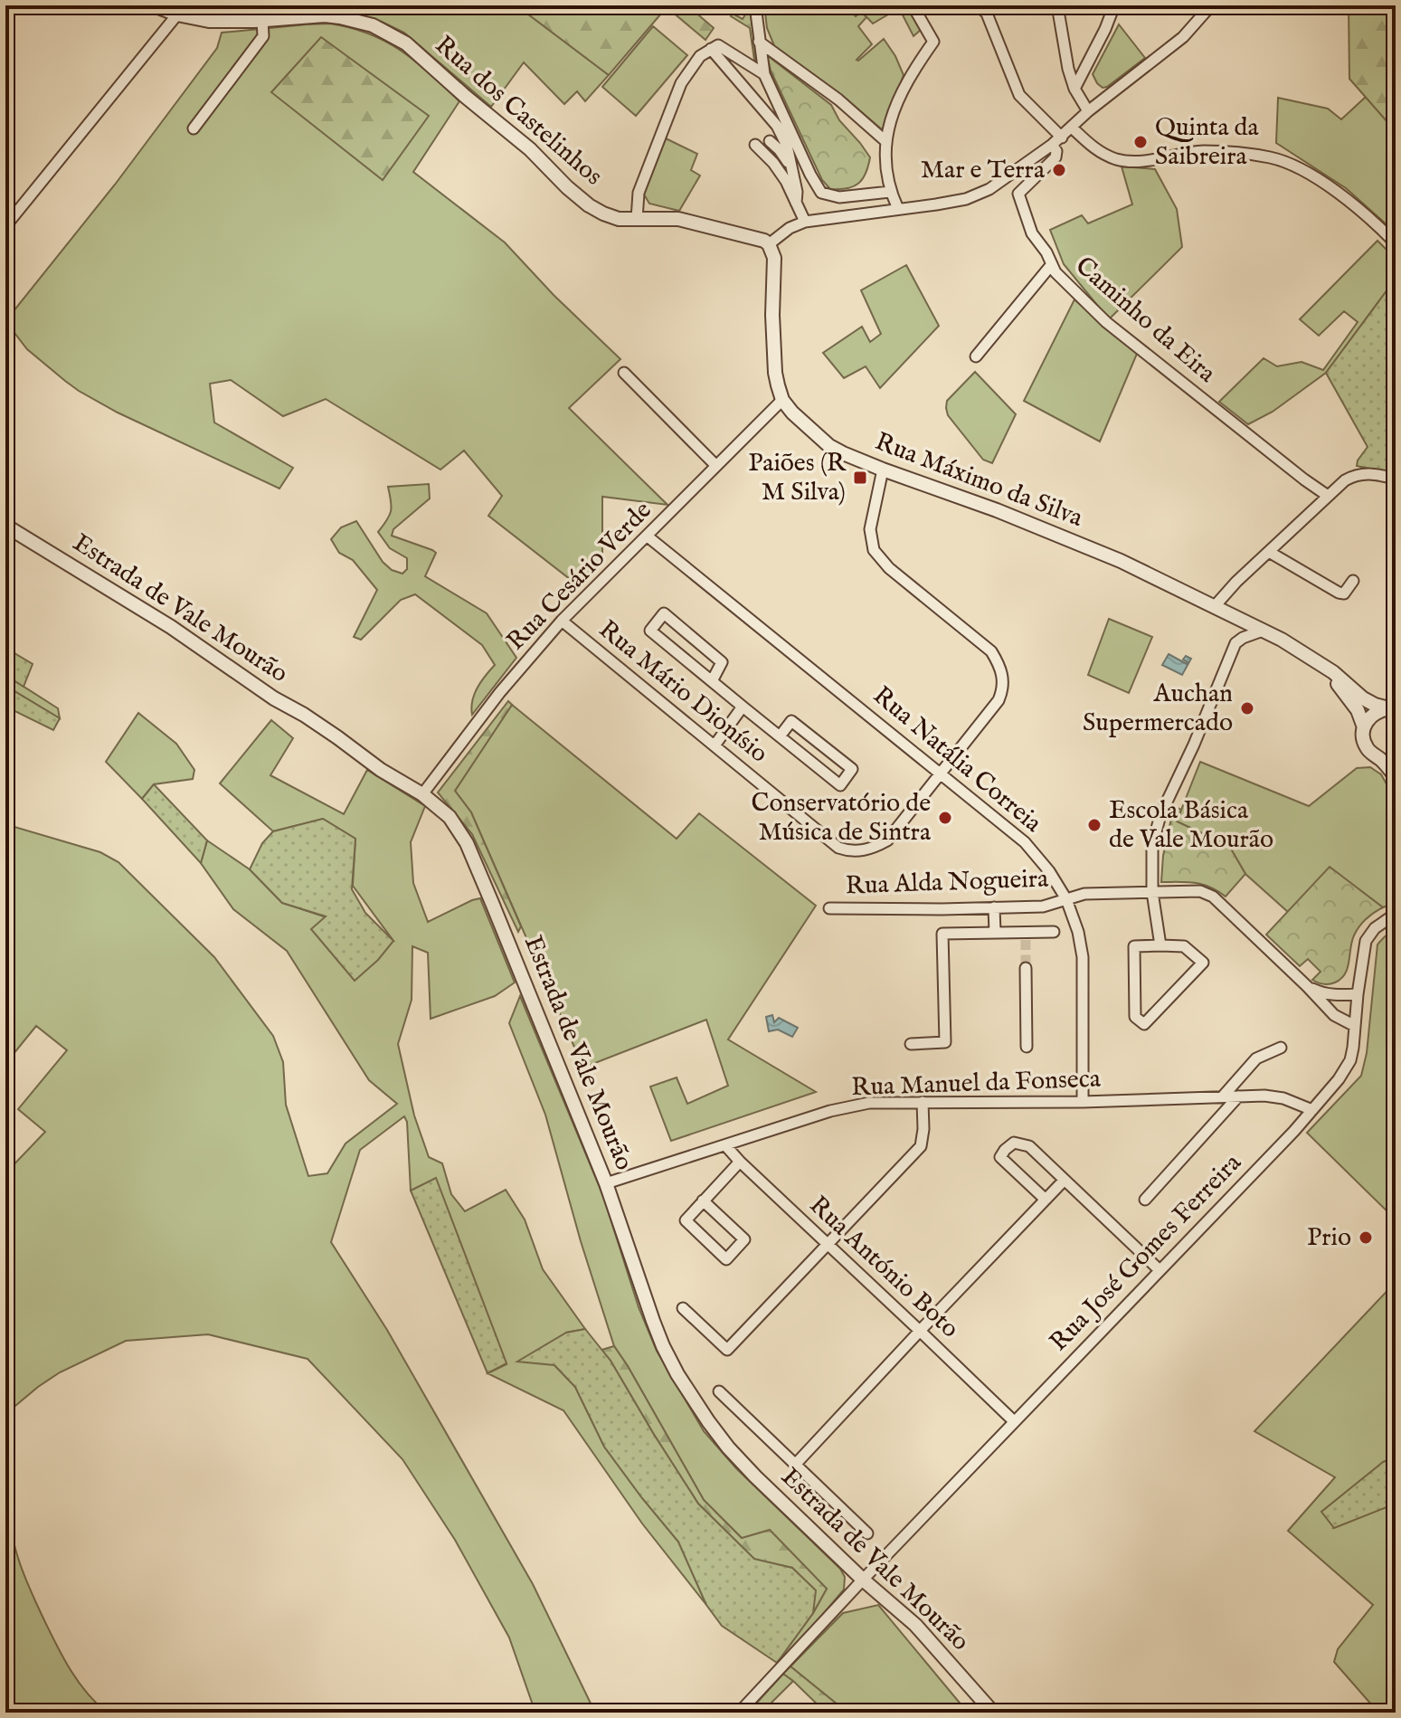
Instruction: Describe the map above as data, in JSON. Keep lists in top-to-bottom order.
{
  "streets": {
    "street": [
      "Rua dos Castelinhos",
      "Caminho da Eira",
      "Rua Máximo da Silva",
      "Rua Cesário Verde",
      "Estrada de Vale Mourão",
      "Rua Mário Dionísio",
      "Rua Natália Correia",
      "Rua Alda Nogueira",
      "Rua Manuel da Fonseca",
      "Rua José Gomes Ferreira",
      "Rua António Boto"
    ]
  },
  "crossings": [
    ["Rua Máximo da Silva", "Rua Cesário Verde"],
    ["Rua Máximo da Silva", "Rua Mário Dionísio"],
    ["Rua Cesário Verde", "Estrada de Vale Mourão"],
    ["Rua Cesário Verde", "Rua Mário Dionísio"],
    ["Rua Cesário Verde", "Rua Natália Correia"],
    ["Estrada de Vale Mourão", "Rua Manuel da Fonseca"],
    ["Estrada de Vale Mourão", "Rua José Gomes Ferreira"],
    ["Rua Mário Dionísio", "Rua Natália Correia"],
    ["Rua Natália Correia", "Rua Alda Nogueira"],
    ["Rua Natália Correia", "Rua Manuel da Fonseca"],
    ["Rua Alda Nogueira", "Rua José Gomes Ferreira"],
    ["Rua Manuel da Fonseca", "Rua José Gomes Ferreira"],
    ["Rua Manuel da Fonseca", "Rua António Boto"],
    ["Rua José Gomes Ferreira", "Rua António Boto"]
  ],
  "places": {
    "other": [
      "Quinta da Saibreira",
      "Mar e Terra",
      "Auchan Supermercado",
      "Conservatório de Música de Sintra",
      "Escola Básica de Vale Mourão",
      "Prio"
    ],
    "transit": ["Paiões (R M Silva)"]
  }
}
